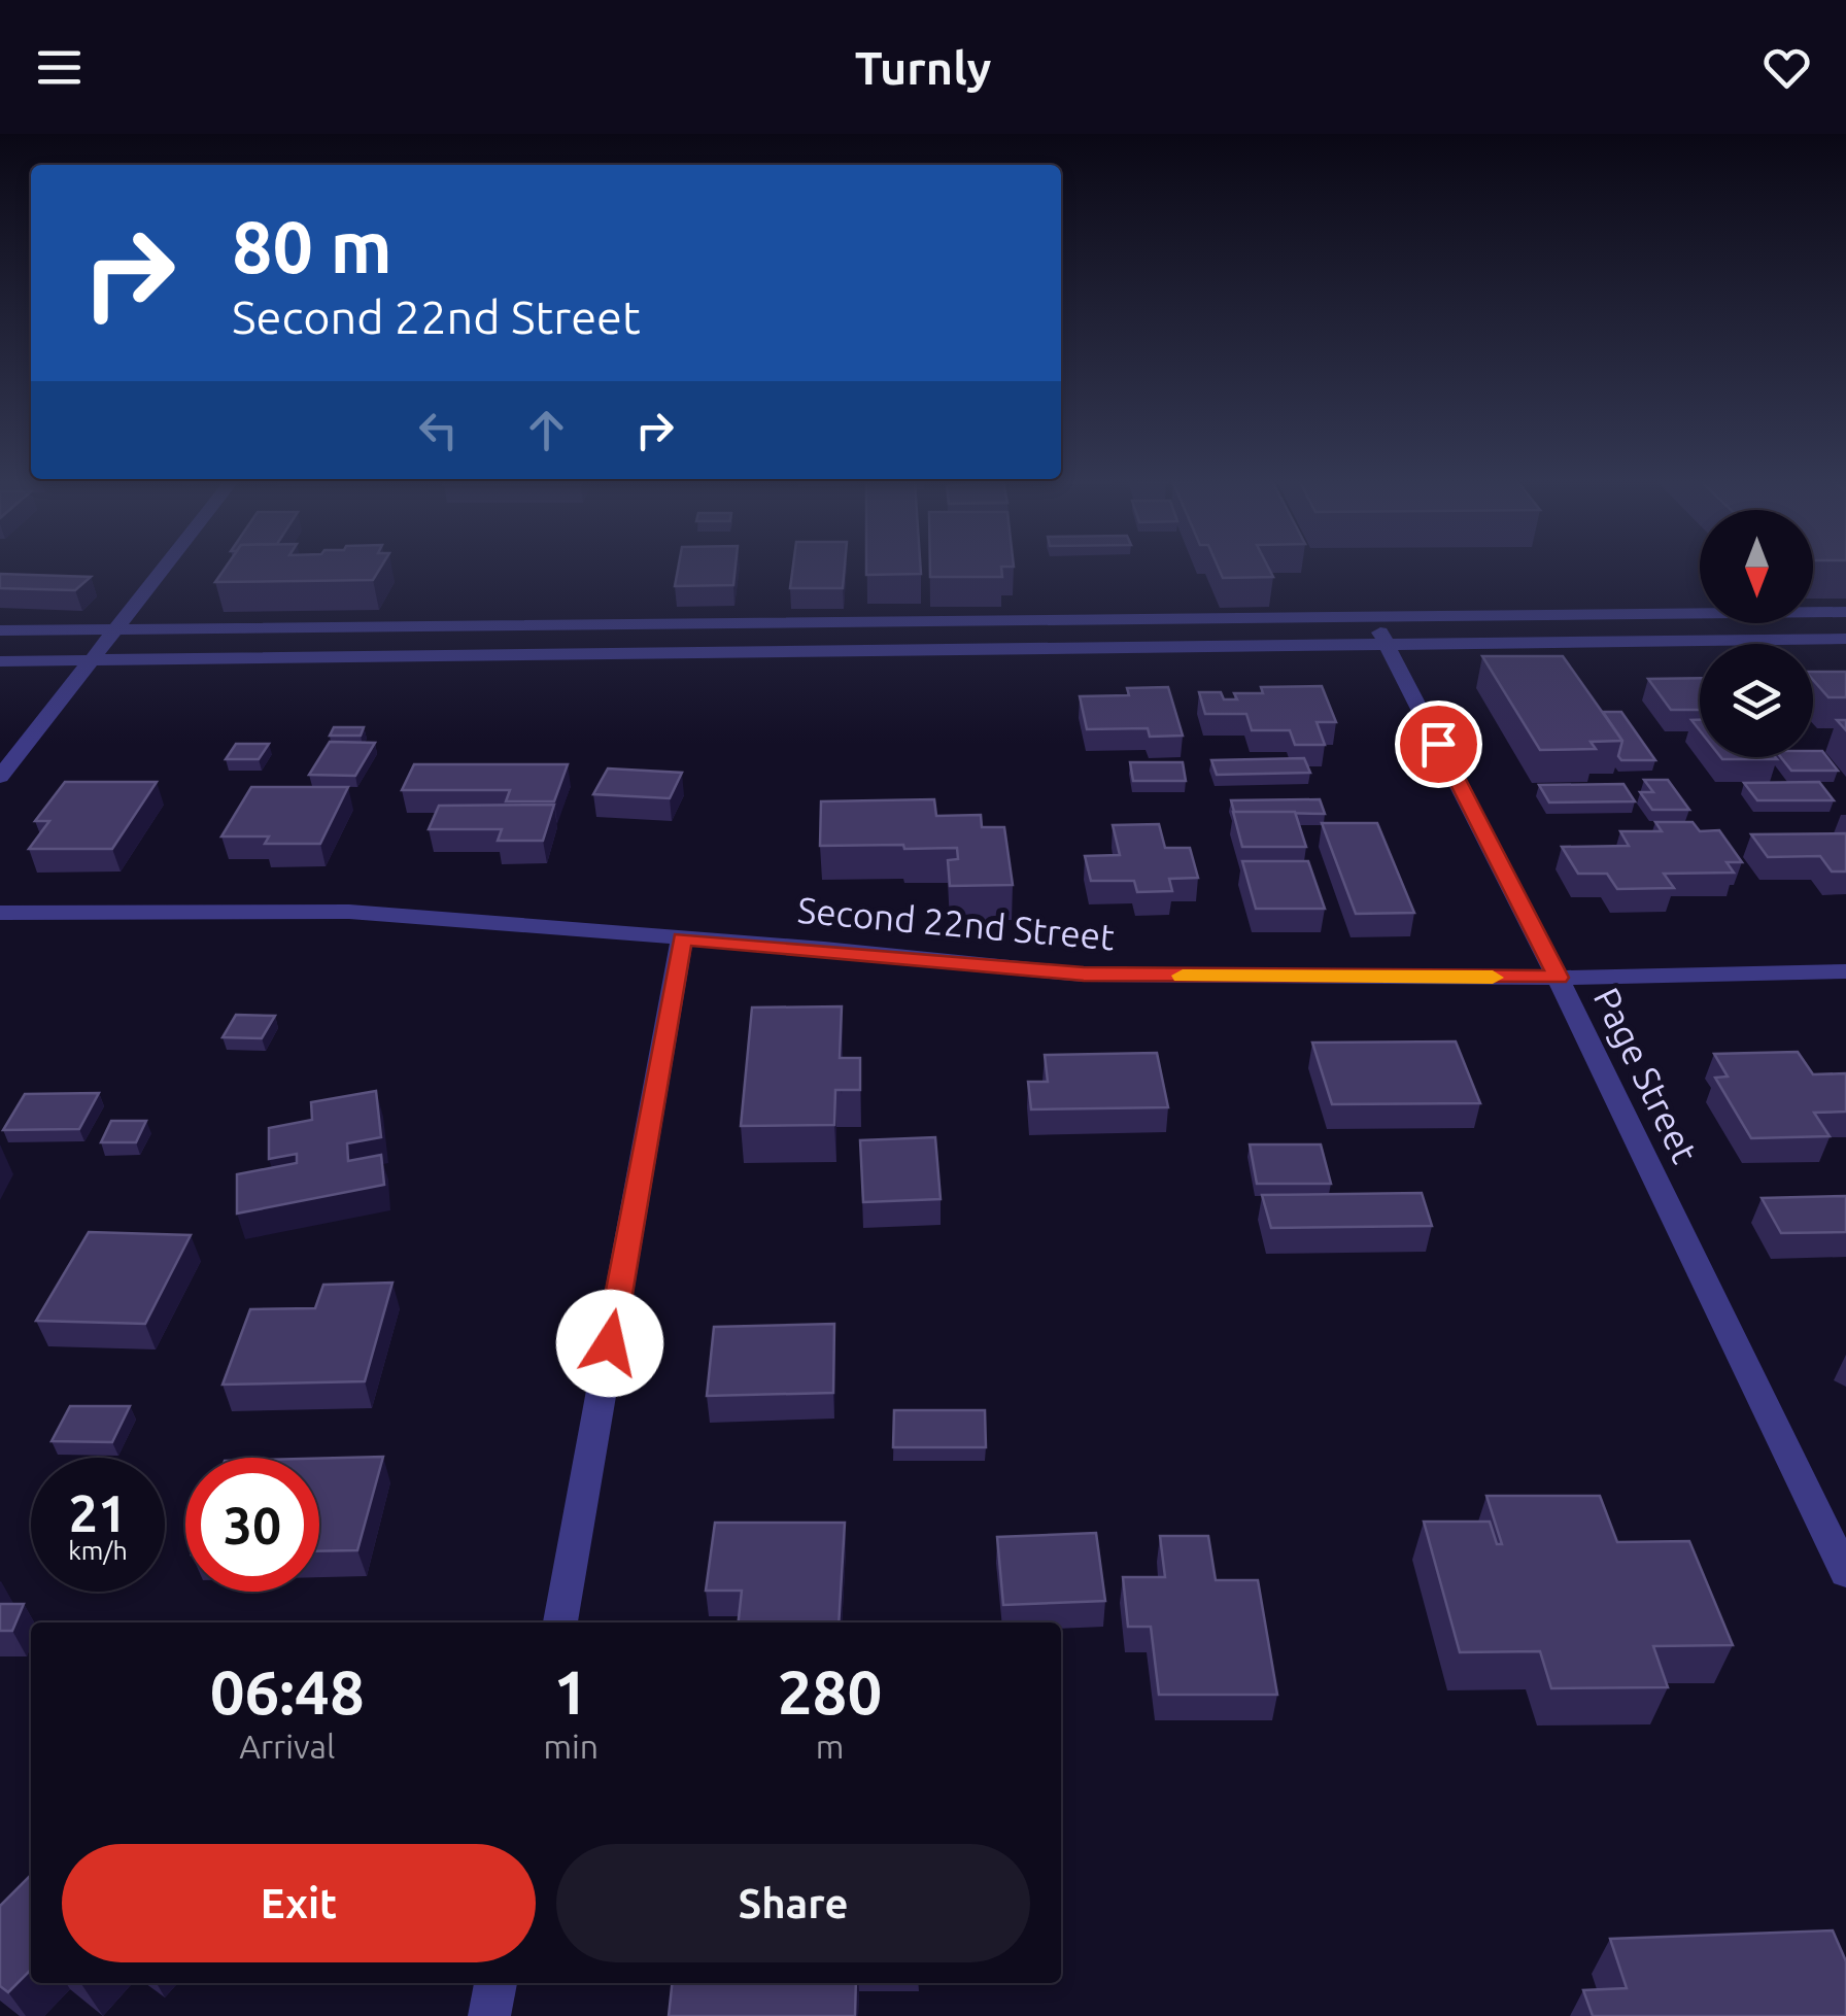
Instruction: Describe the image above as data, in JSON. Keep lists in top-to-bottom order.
{
  "streets": {
    "street": ["Second 22nd Street", "Page Street"]
  },
  "crossings": [
    ["Second 22nd Street", "Page Street"]
  ],
  "north": "bottom",
  "page": {
    "header": "Turnly",
    "turn": ["80 m", "Second 22nd Street"],
    "speed": "21 km/h",
    "limit": "30",
    "eta": [
      "06:48",
      "Arrival",
      "1",
      "min",
      "280",
      "m"
    ],
    "buttons": ["Exit", "Share"]
  }
}
